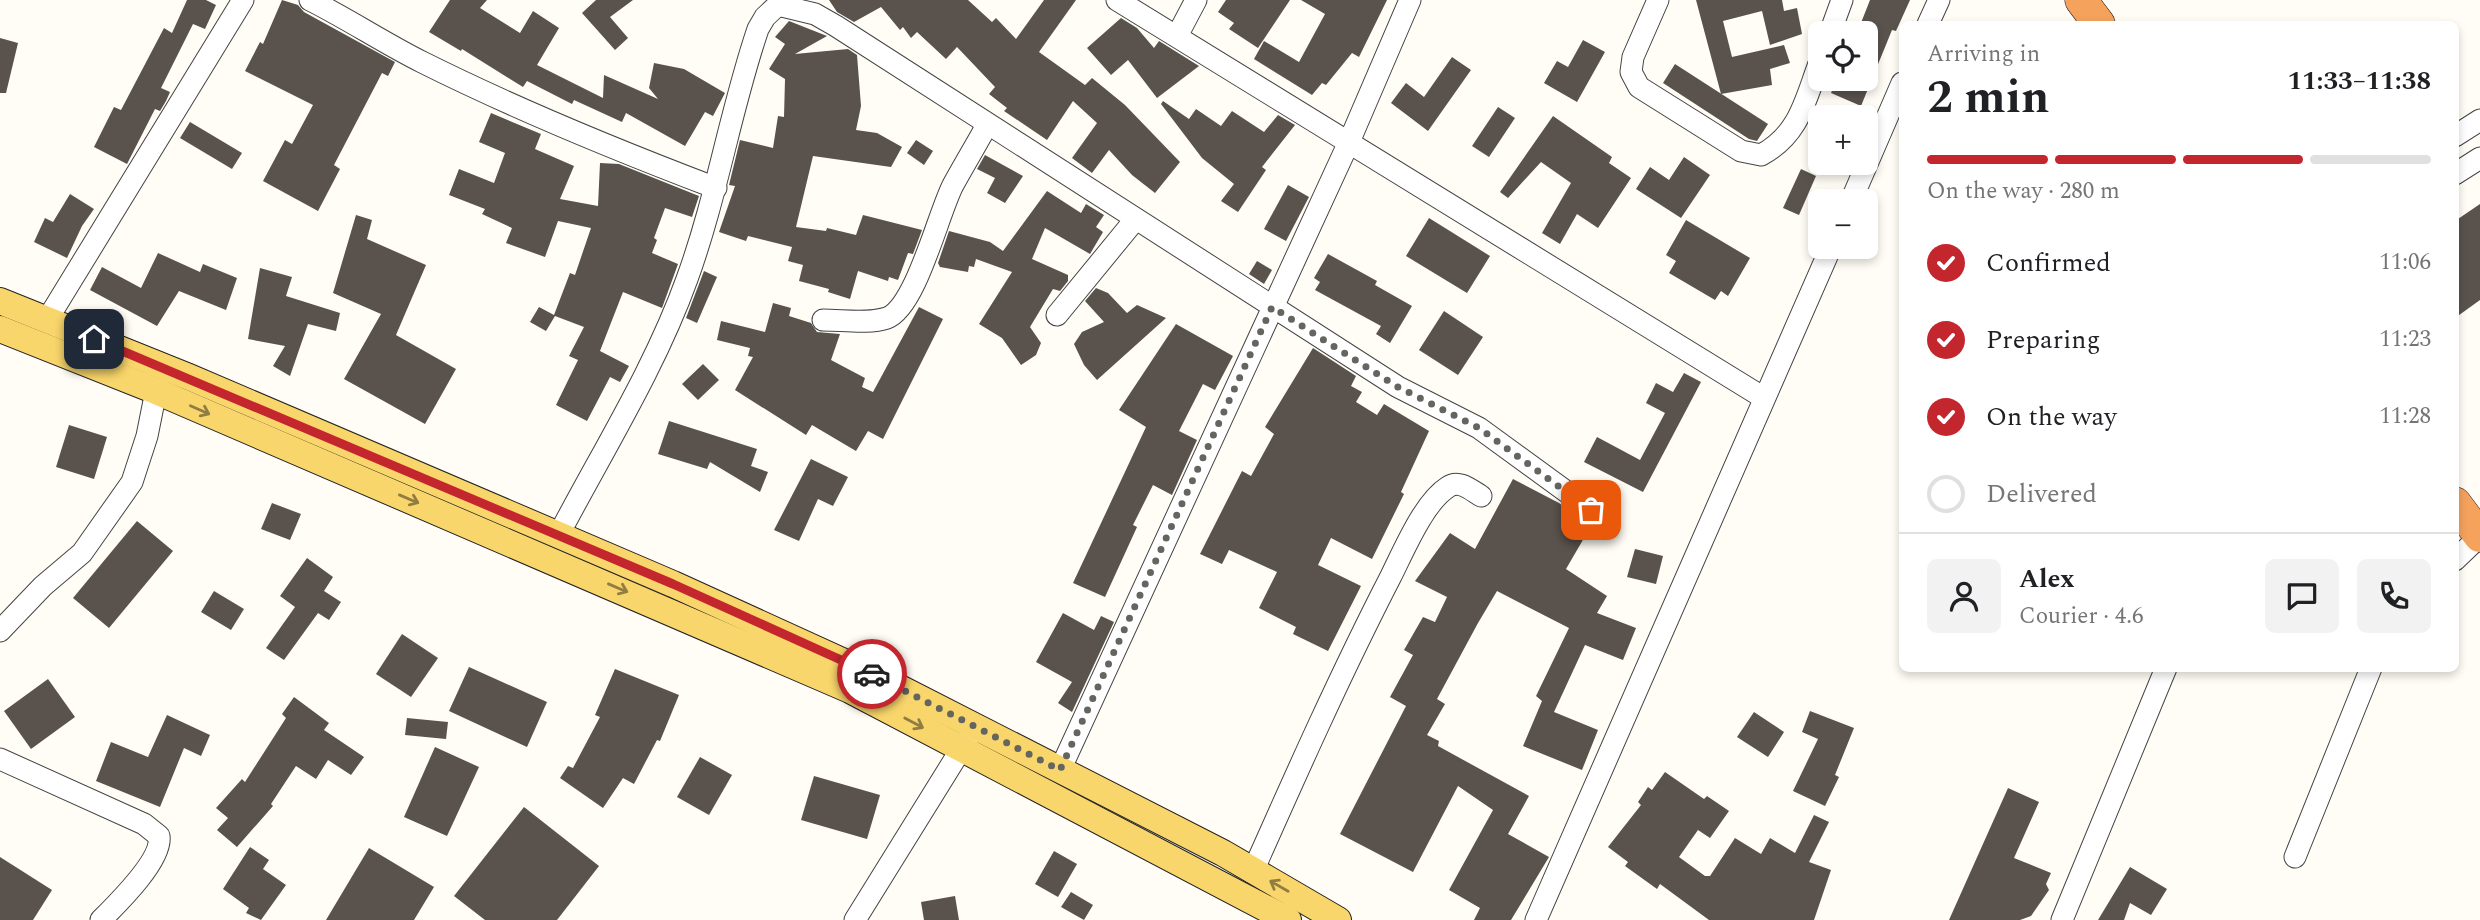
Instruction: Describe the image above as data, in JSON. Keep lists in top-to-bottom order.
{
  "page": {
    "map_buttons": ["+", "−"],
    "heading": ["2 min", "Arriving in", "11:33–11:38"],
    "panel": ["Alex", "Courier · 4.6"],
    "bar": "On the way · 280 m",
    "list": [
      ["Confirmed", "11:06"],
      ["Preparing", "11:23"],
      ["On the way", "11:28"],
      "Delivered"
    ]
  }
}
